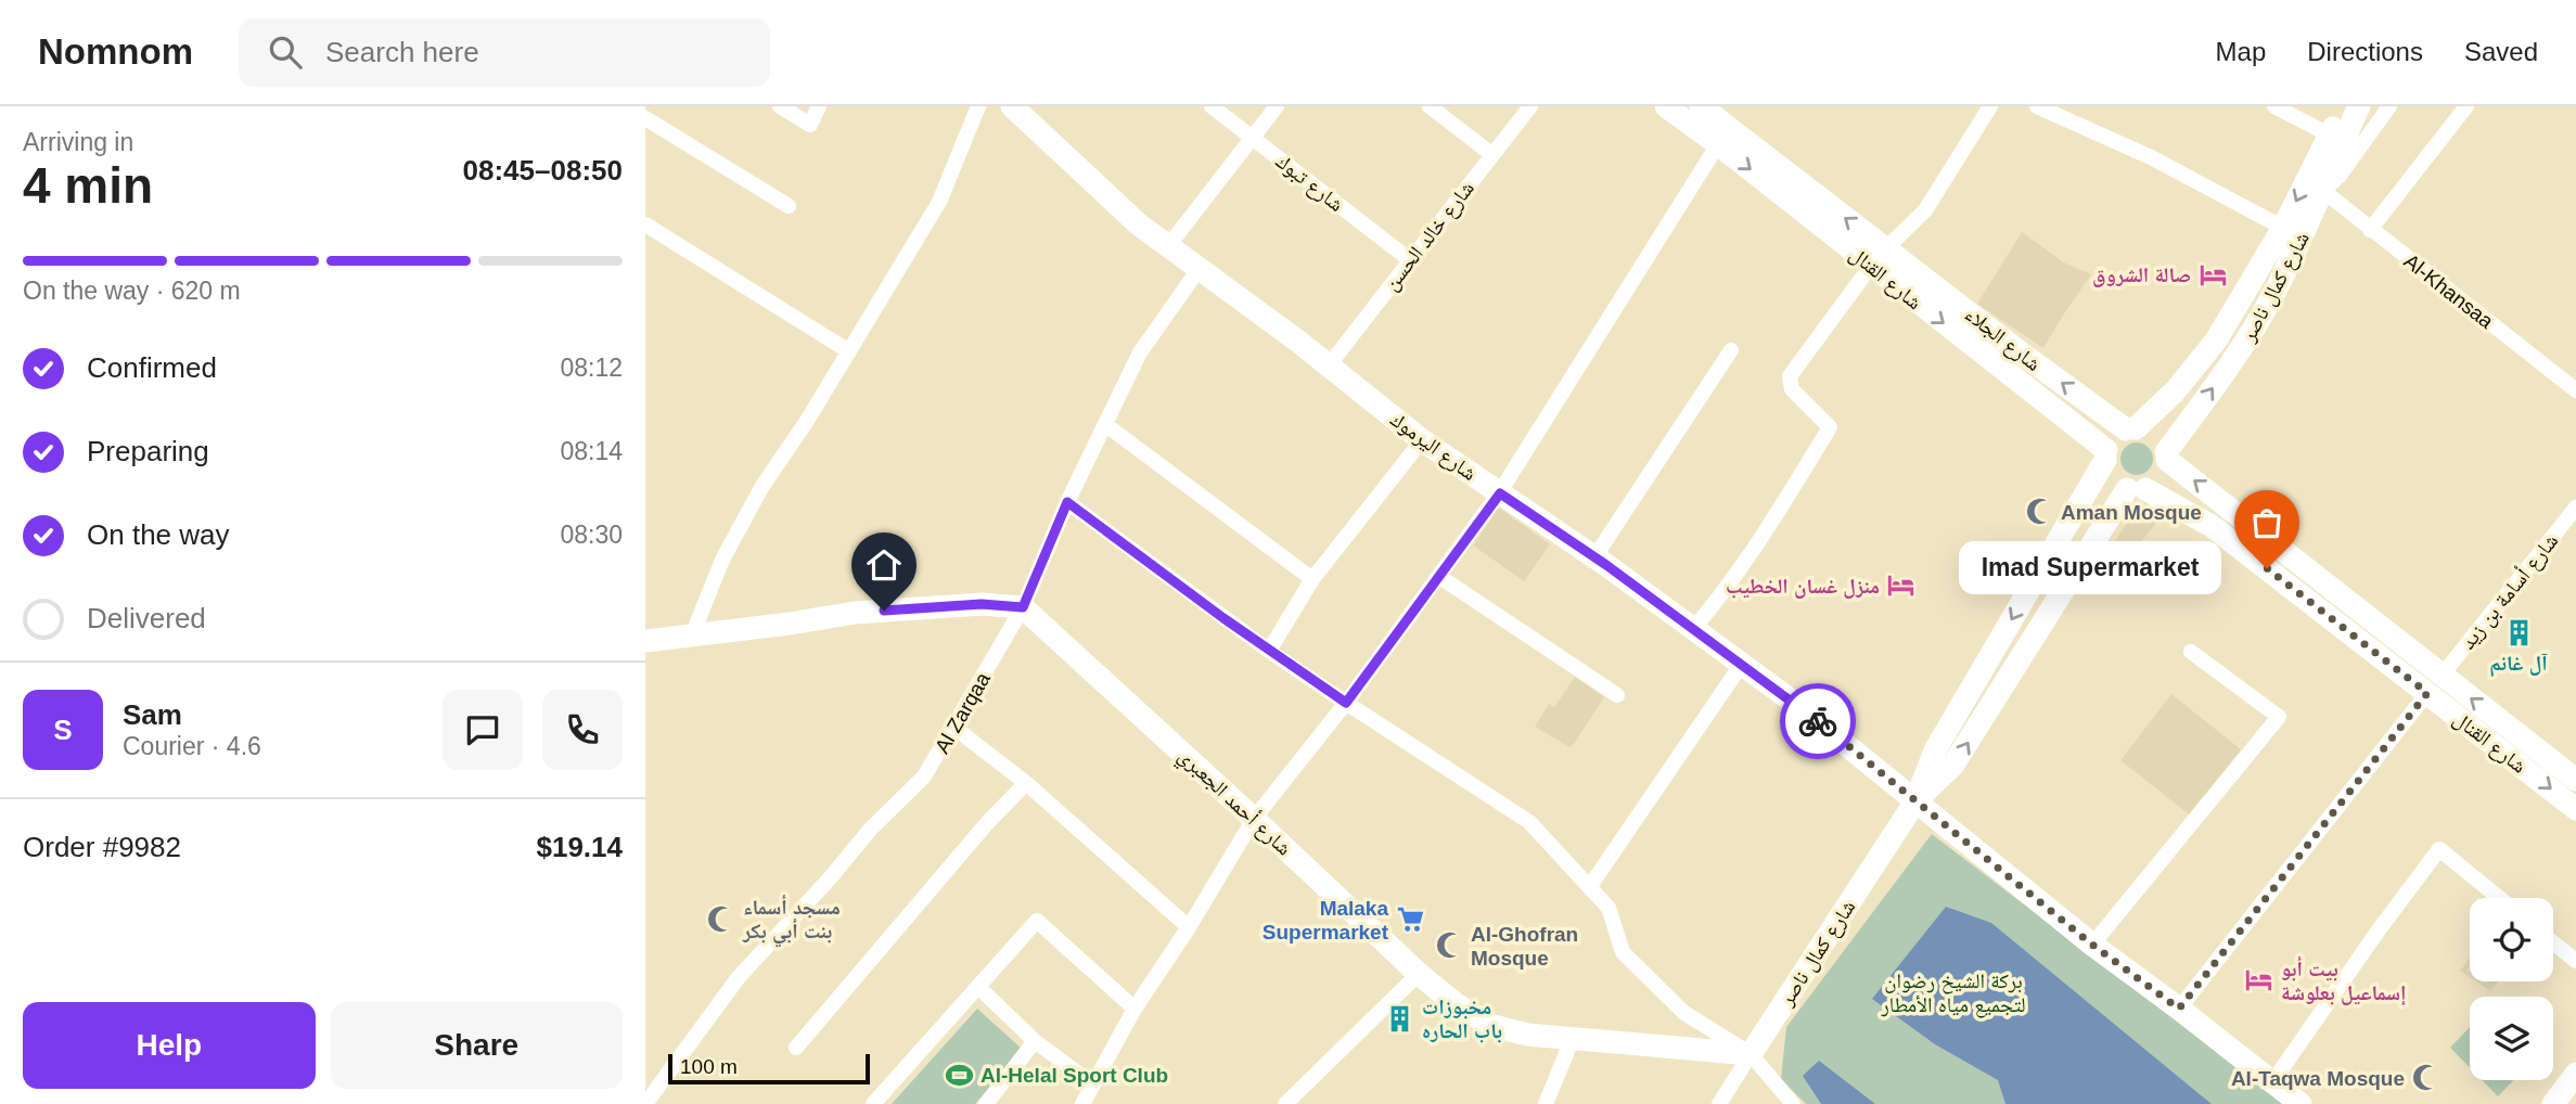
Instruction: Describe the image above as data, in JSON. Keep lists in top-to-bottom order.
{
  "streets": {
    "street": [
      "شارع تبوك",
      "شارع خالد الحسن",
      "شارع القنال",
      "شارع كمال ناصر",
      "Al-Khansaa",
      "شارع الجلاء",
      "شارع اليرموك",
      "شارع أسامة بن زيد",
      "Al Zarqaa",
      "شارع أحمد الجعبري"
    ]
  },
  "crossings": [
    ["شارع تبوك", "شارع خالد الحسن"],
    ["شارع خالد الحسن", "شارع اليرموك"],
    ["شارع القنال", "شارع كمال ناصر"],
    ["شارع القنال", "شارع الجلاء"],
    ["شارع القنال", "شارع أسامة بن زيد"],
    ["شارع كمال ناصر", "Al-Khansaa"],
    ["شارع كمال ناصر", "شارع الجلاء"],
    ["شارع كمال ناصر", "شارع اليرموك"],
    ["شارع كمال ناصر", "شارع أحمد الجعبري"],
    ["شارع اليرموك", "شارع أسامة بن زيد"],
    ["شارع اليرموك", "Al Zarqaa"],
    ["Al Zarqaa", "شارع أحمد الجعبري"]
  ],
  "one_way": ["شارع الجلاء"],
  "parks": ["بركة الشيخ رضوان لتجميع مياه الأمطار"],
  "places": {
    "hotel": ["صالة الشروق", "منزل غسان الخطيب", "بيت أبو إسماعيل بعلوشة"],
    "mosque": [
      "Aman Mosque",
      "مسجد أسماء بنت أبي بكر",
      "Al-Ghofran Mosque",
      "Al-Taqwa Mosque"
    ],
    "other": ["Imad Supermarket"],
    "building": ["آل غانم", "مخبوزات باب الحاره"],
    "supermarket": ["Malaka Supermarket"],
    "sports": ["Al-Helal Sport Club"]
  },
  "scale_bar": "100 m",
  "page": {
    "header": "Nomnom",
    "search": "Search here",
    "nav": ["Map", "Directions", "Saved"],
    "heading": ["4 min", "Arriving in", "08:45–08:50"],
    "panel": [
      "Sam",
      "Courier · 4.6",
      "Order #9982",
      "$19.14"
    ],
    "bar": "On the way · 620 m",
    "list": [
      ["Confirmed", "08:12"],
      ["Preparing", "08:14"],
      ["On the way", "08:30"],
      "Delivered"
    ],
    "bubble": "Imad Supermarket",
    "round": "S",
    "buttons": ["Help", "Share"],
    "scale": "100 m"
  }
}
